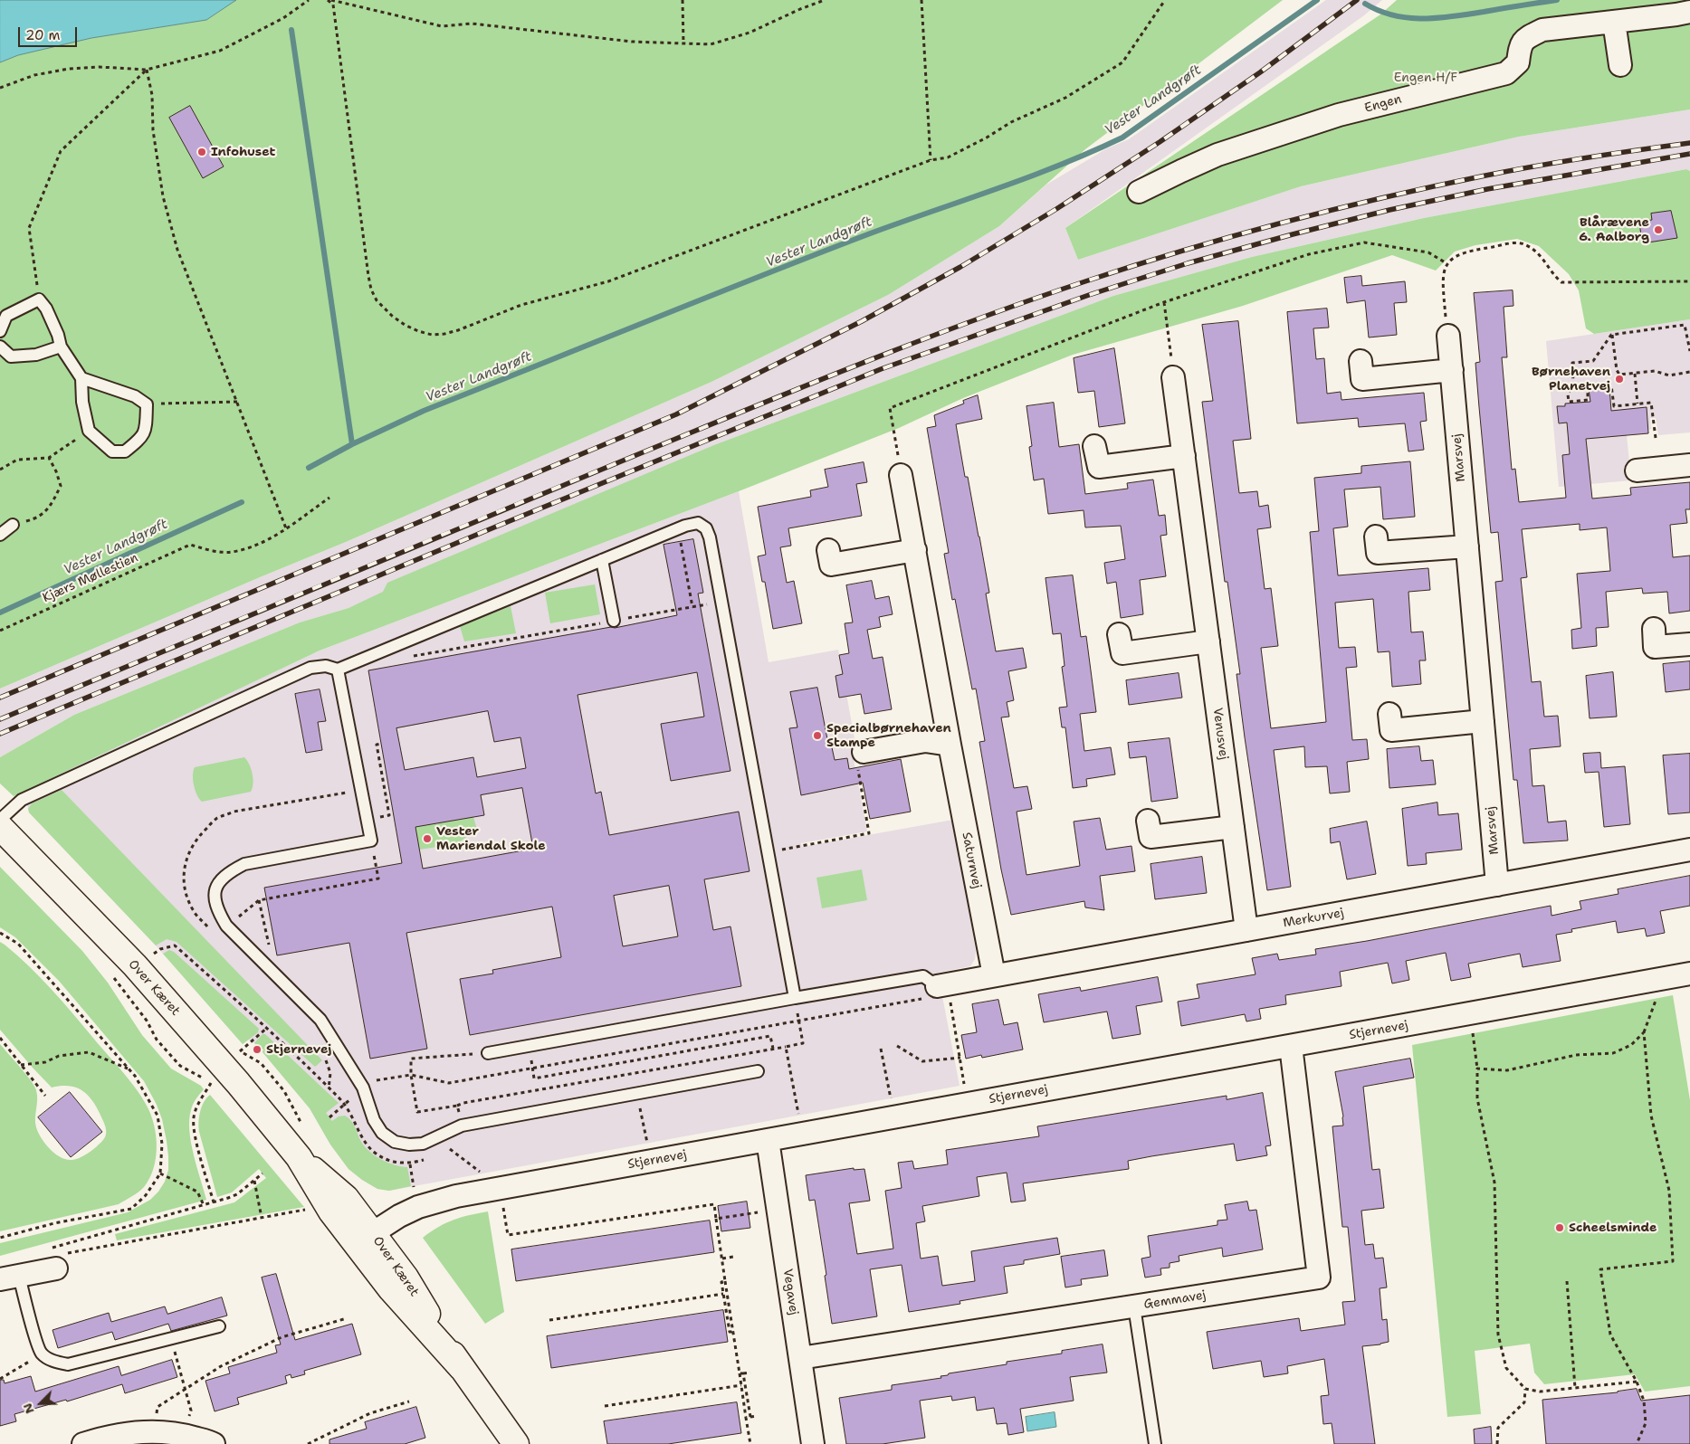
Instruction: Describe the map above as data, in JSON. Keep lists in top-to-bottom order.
{
  "streets": {
    "main road": ["Over Kæret"],
    "street": [
      "Engen",
      "Marsvej",
      "Venusvej",
      "Saturnvej",
      "Merkurvej",
      "Stjernevej",
      "Vegavej",
      "Gemmavej"
    ],
    "path": ["Kjærs Møllestien"]
  },
  "crossings": [
    ["Marsvej", "Merkurvej"],
    ["Venusvej", "Merkurvej"],
    ["Saturnvej", "Merkurvej"],
    ["Over Kæret", "Stjernevej"],
    ["Stjernevej", "Vegavej"],
    ["Stjernevej", "Gemmavej"],
    ["Vegavej", "Gemmavej"]
  ],
  "water": ["Vester Landgrøft"],
  "parks": ["Engen H/F"],
  "places": [
    "Infohuset",
    "Blårævene 6. Aalborg",
    "Børnehaven Planetvej",
    "Specialbørnehaven Stampe",
    "Vester Mariendal Skole",
    "Stjernevej",
    "Scheelsminde"
  ],
  "scale_bar": "20 m",
  "north": "bottom left"
}
